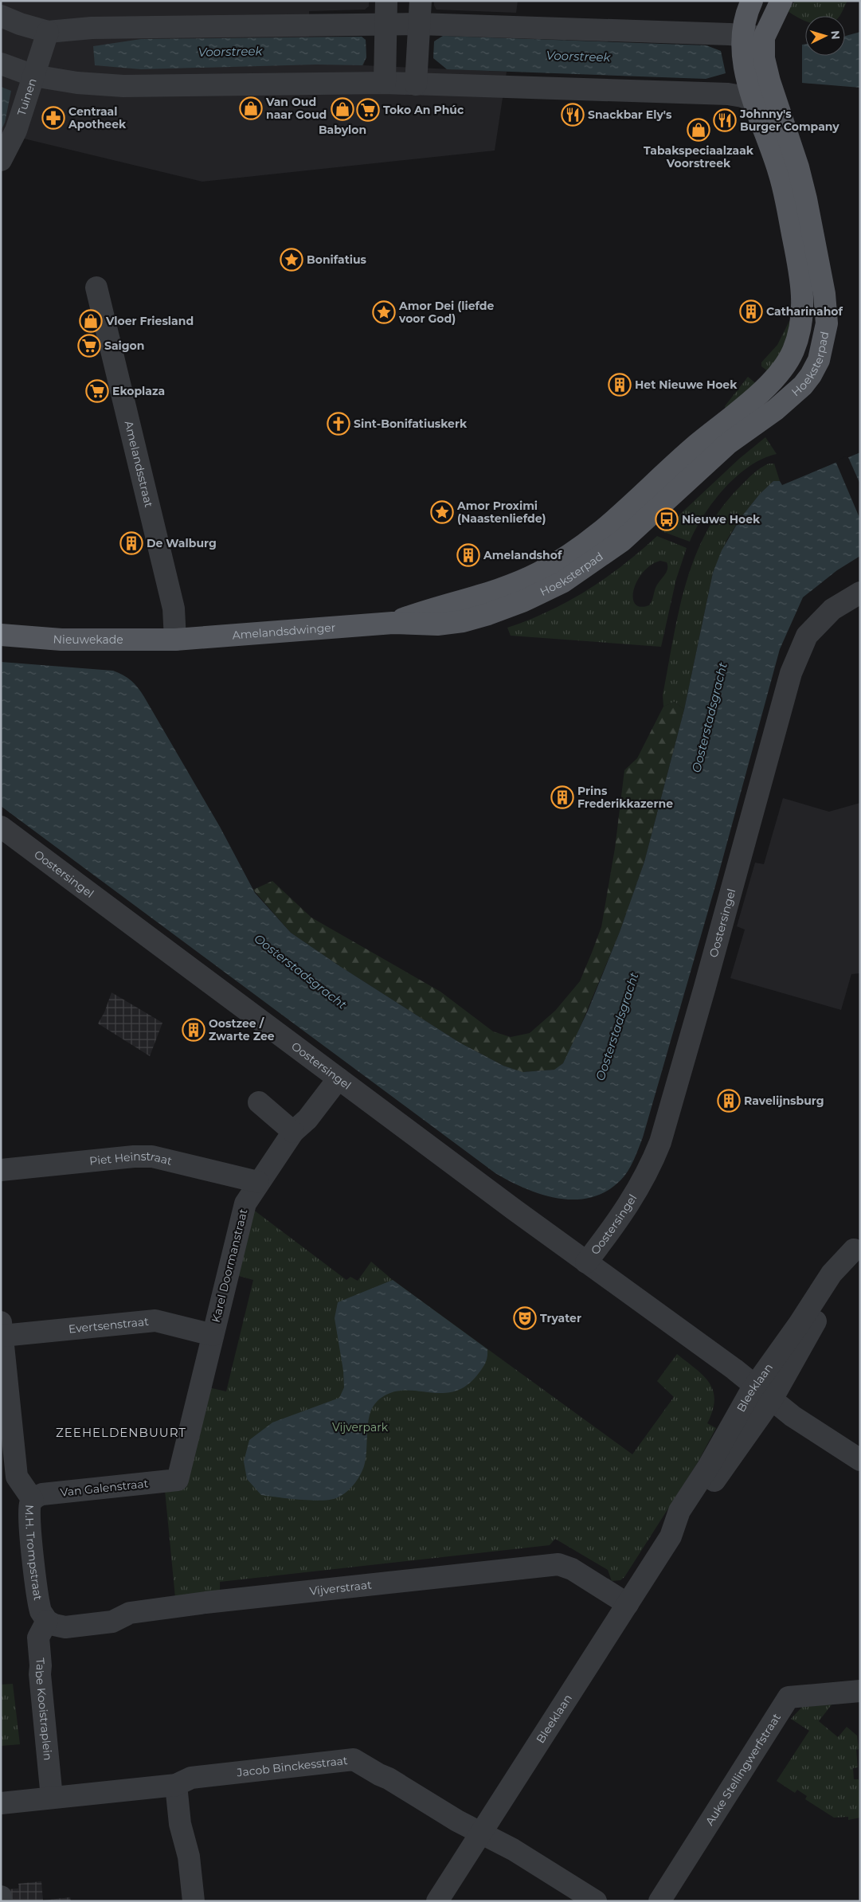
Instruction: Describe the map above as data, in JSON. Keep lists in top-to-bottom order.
{
  "streets": {
    "main road": ["Hoeksterpad", "Amelandsdwinger", "Nieuwekade"],
    "street": [
      "Tuinen",
      "Amelandsstraat",
      "Oostersingel",
      "Piet Heinstraat",
      "Karel Doormanstraat",
      "Evertsenstraat",
      "Bleeklaan",
      "Van Galenstraat",
      "M.H. Trompstraat",
      "Vijverstraat",
      "Tabe Kooistraplein",
      "Jacob Binckesstraat",
      "Auke Stellingwerfstraat"
    ]
  },
  "crossings": [
    ["Hoeksterpad", "Amelandsdwinger"],
    ["Amelandsstraat", "Amelandsdwinger"],
    ["Amelandsstraat", "Nieuwekade"],
    ["Amelandsdwinger", "Nieuwekade"],
    ["Oostersingel", "Karel Doormanstraat"],
    ["Oostersingel", "Bleeklaan"],
    ["Piet Heinstraat", "Karel Doormanstraat"],
    ["Karel Doormanstraat", "Evertsenstraat"],
    ["Karel Doormanstraat", "Van Galenstraat"],
    ["Evertsenstraat", "M.H. Trompstraat"],
    ["Bleeklaan", "Vijverstraat"],
    ["Bleeklaan", "Jacob Binckesstraat"],
    ["Van Galenstraat", "M.H. Trompstraat"],
    ["M.H. Trompstraat", "Vijverstraat"],
    ["M.H. Trompstraat", "Tabe Kooistraplein"],
    ["Vijverstraat", "Tabe Kooistraplein"],
    ["Tabe Kooistraplein", "Jacob Binckesstraat"]
  ],
  "districts": ["ZEEHELDENBUURT"],
  "water": ["Voorstreek", "Oosterstadsgracht"],
  "parks": ["Vijverpark"],
  "places": {
    "shop": [
      "Van Oud naar Goud",
      "Babylon",
      "Tabakspeciaalzaak Voorstreek",
      "Vloer Friesland"
    ],
    "supermarket": ["Toko An Phúc", "Saigon", "Ekoplaza"],
    "restaurant": ["Snackbar Ely's", "Johnny's Burger Company"],
    "pharmacy": ["Centraal Apotheek"],
    "place": ["Bonifatius", "Amor Dei (liefde voor God)", "Amor Proximi (Naastenliefde)"],
    "building": [
      "Catharinahof",
      "Het Nieuwe Hoek",
      "De Walburg",
      "Amelandshof",
      "Prins Frederikkazerne",
      "Oostzee / Zwarte Zee",
      "Ravelijnsburg"
    ],
    "church": ["Sint-Bonifatiuskerk"],
    "bus stop": ["Nieuwe Hoek"],
    "theatre": ["Tryater"]
  },
  "north": "right"
}
